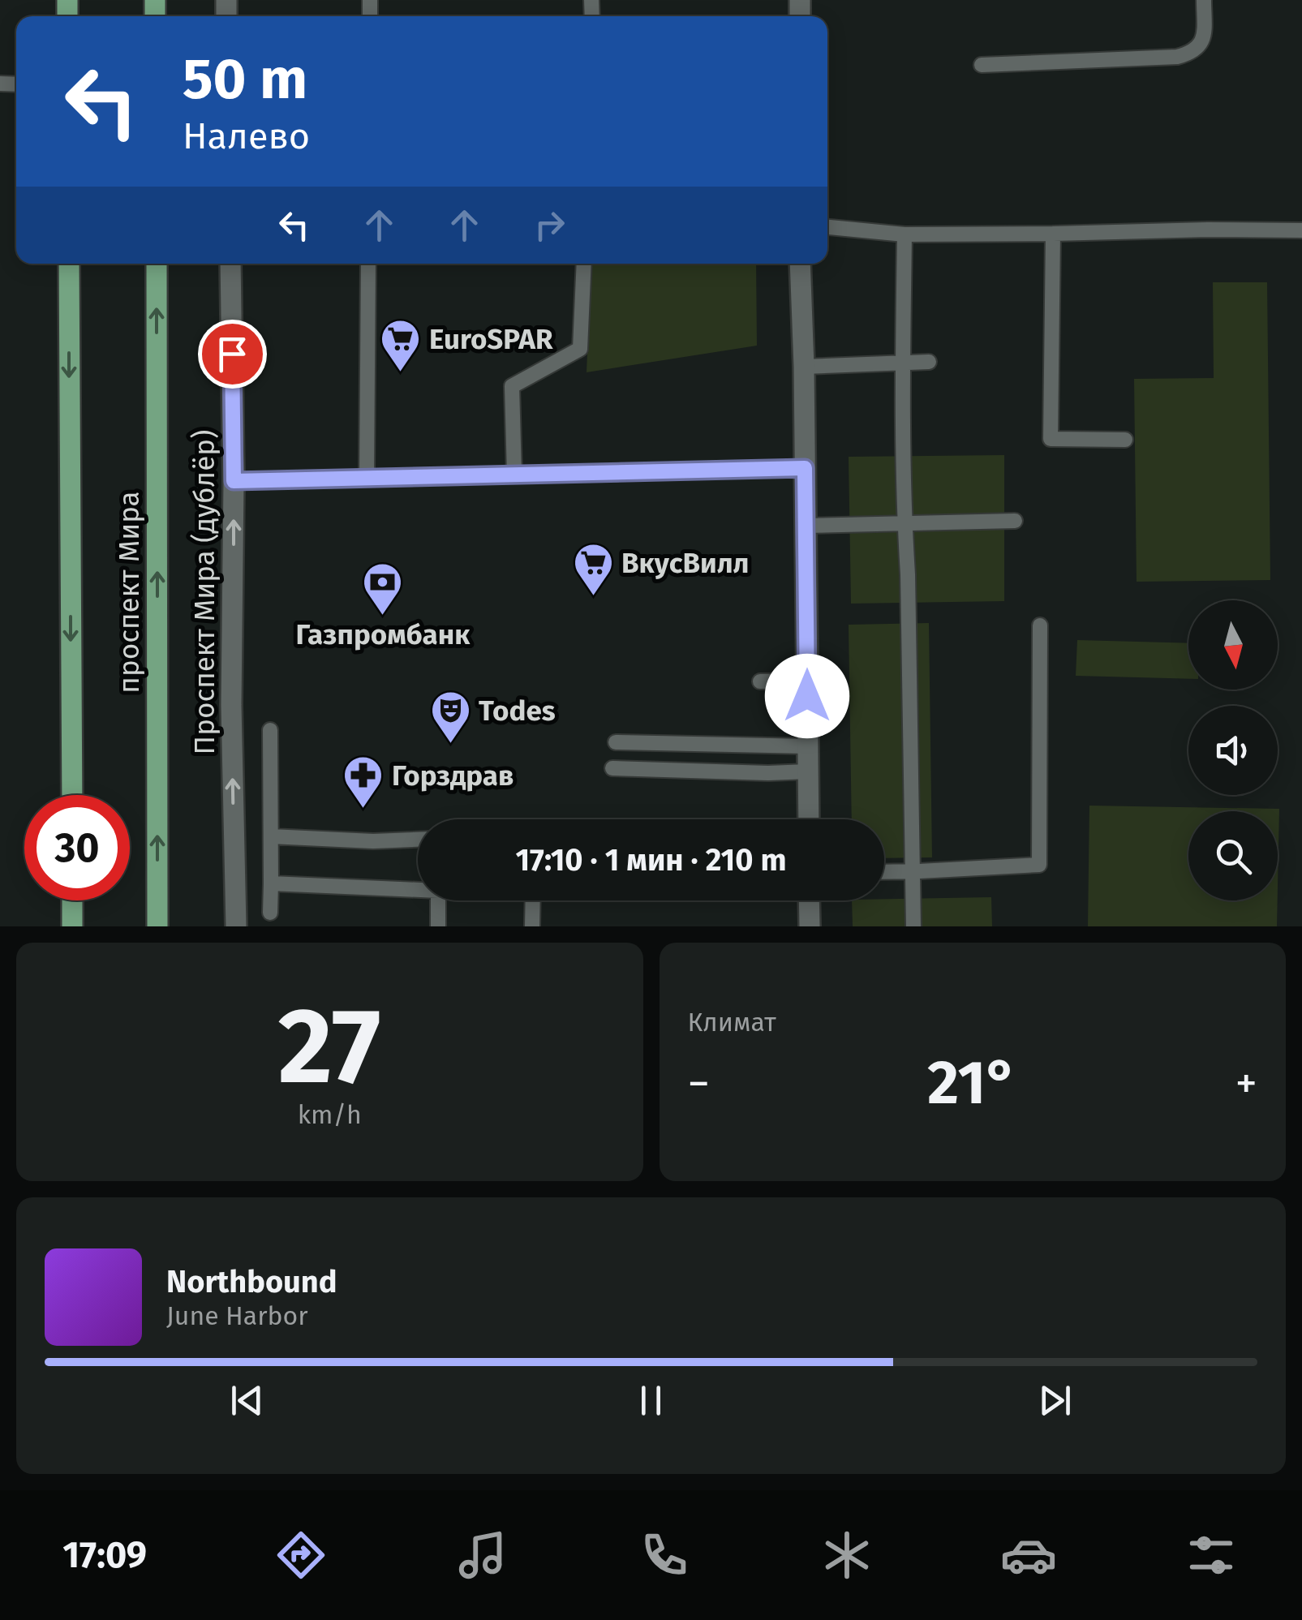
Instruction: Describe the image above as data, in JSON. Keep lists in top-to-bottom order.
{
  "streets": {
    "main road": ["проспект Мира"],
    "street": ["Проспект Мира (дублёр)"]
  },
  "one_way": ["Проспект Мира (дублёр)"],
  "places": {
    "supermarket": ["EuroSPAR", "ВкусВилл"],
    "bank": ["Газпромбанк"],
    "theatre": ["Todes"],
    "pharmacy": ["Горздрав"]
  },
  "north": "bottom",
  "page": {
    "turn": ["50 m", "Налево"],
    "limit": "30",
    "trip": "17:10 · 1 мин · 210 m",
    "tile": [
      ["27", "km/h"],
      "Климат"
    ],
    "heat": ["−", "21°", "+"],
    "song": ["Northbound", "June Harbor"],
    "tabs": "17:09"
  }
}
